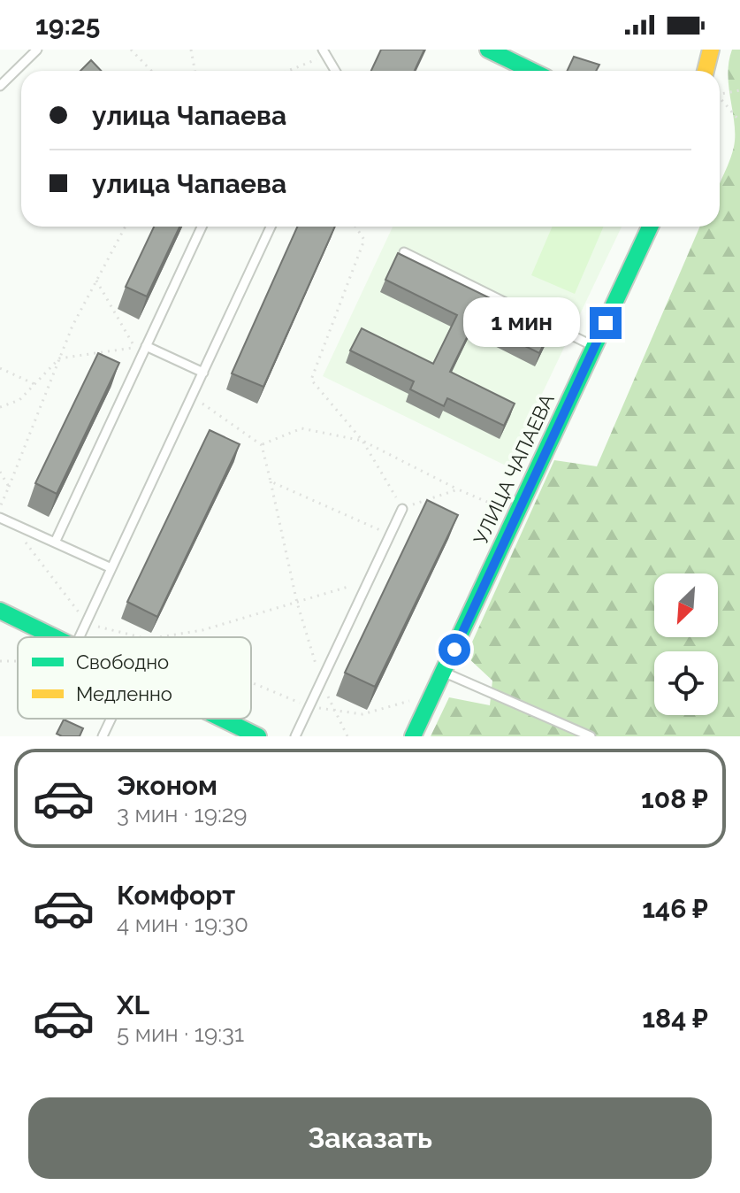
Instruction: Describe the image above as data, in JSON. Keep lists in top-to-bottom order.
{
  "streets": {
    "street": ["УЛИЦА ЧАПАЕВА"]
  },
  "legend": ["Свободно", "Медленно"],
  "north": "bottom left",
  "page": {
    "status": "19:25",
    "banner": ["улица Чапаева", "улица Чапаева"],
    "bubble": "1 мин",
    "list": [
      {
        "name": "Эконом",
        "note": "3 мин · 19:29",
        "value": "108 ₽"
      },
      {
        "name": "Комфорт",
        "note": "4 мин · 19:30",
        "value": "146 ₽"
      },
      {
        "name": "XL",
        "note": "5 мин · 19:31",
        "value": "184 ₽"
      }
    ],
    "buttons": "Заказать"
  }
}
